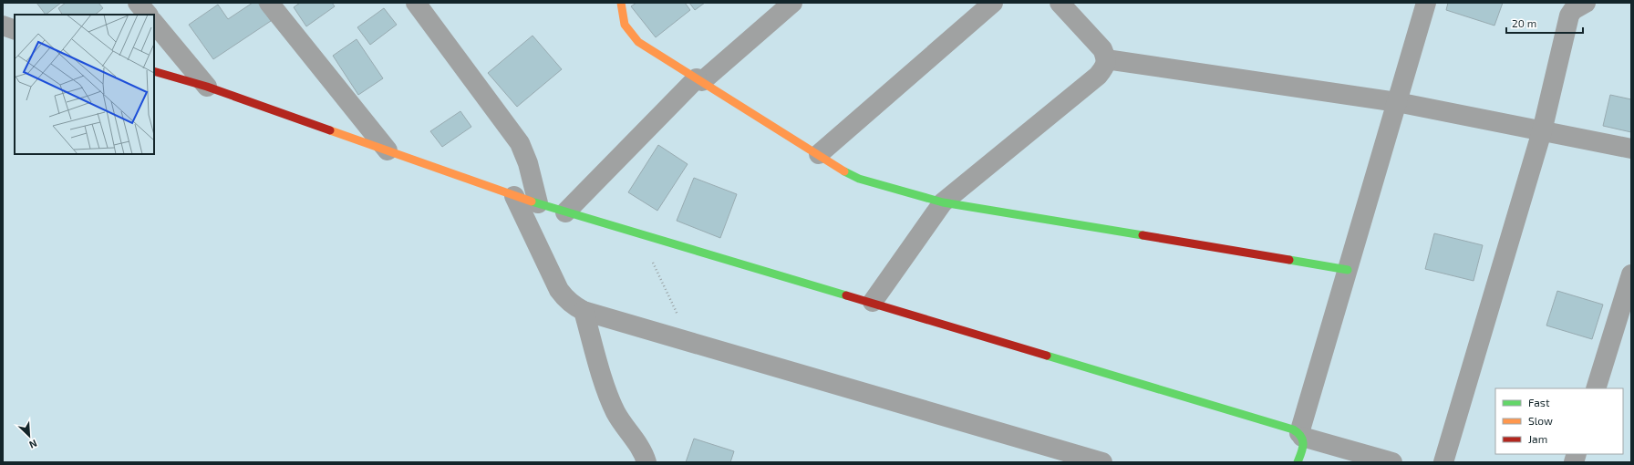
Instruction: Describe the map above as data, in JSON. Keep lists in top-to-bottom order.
{
  "legend": ["Fast", "Slow", "Jam"],
  "scale_bar": "20 m",
  "north": "bottom right"
}
